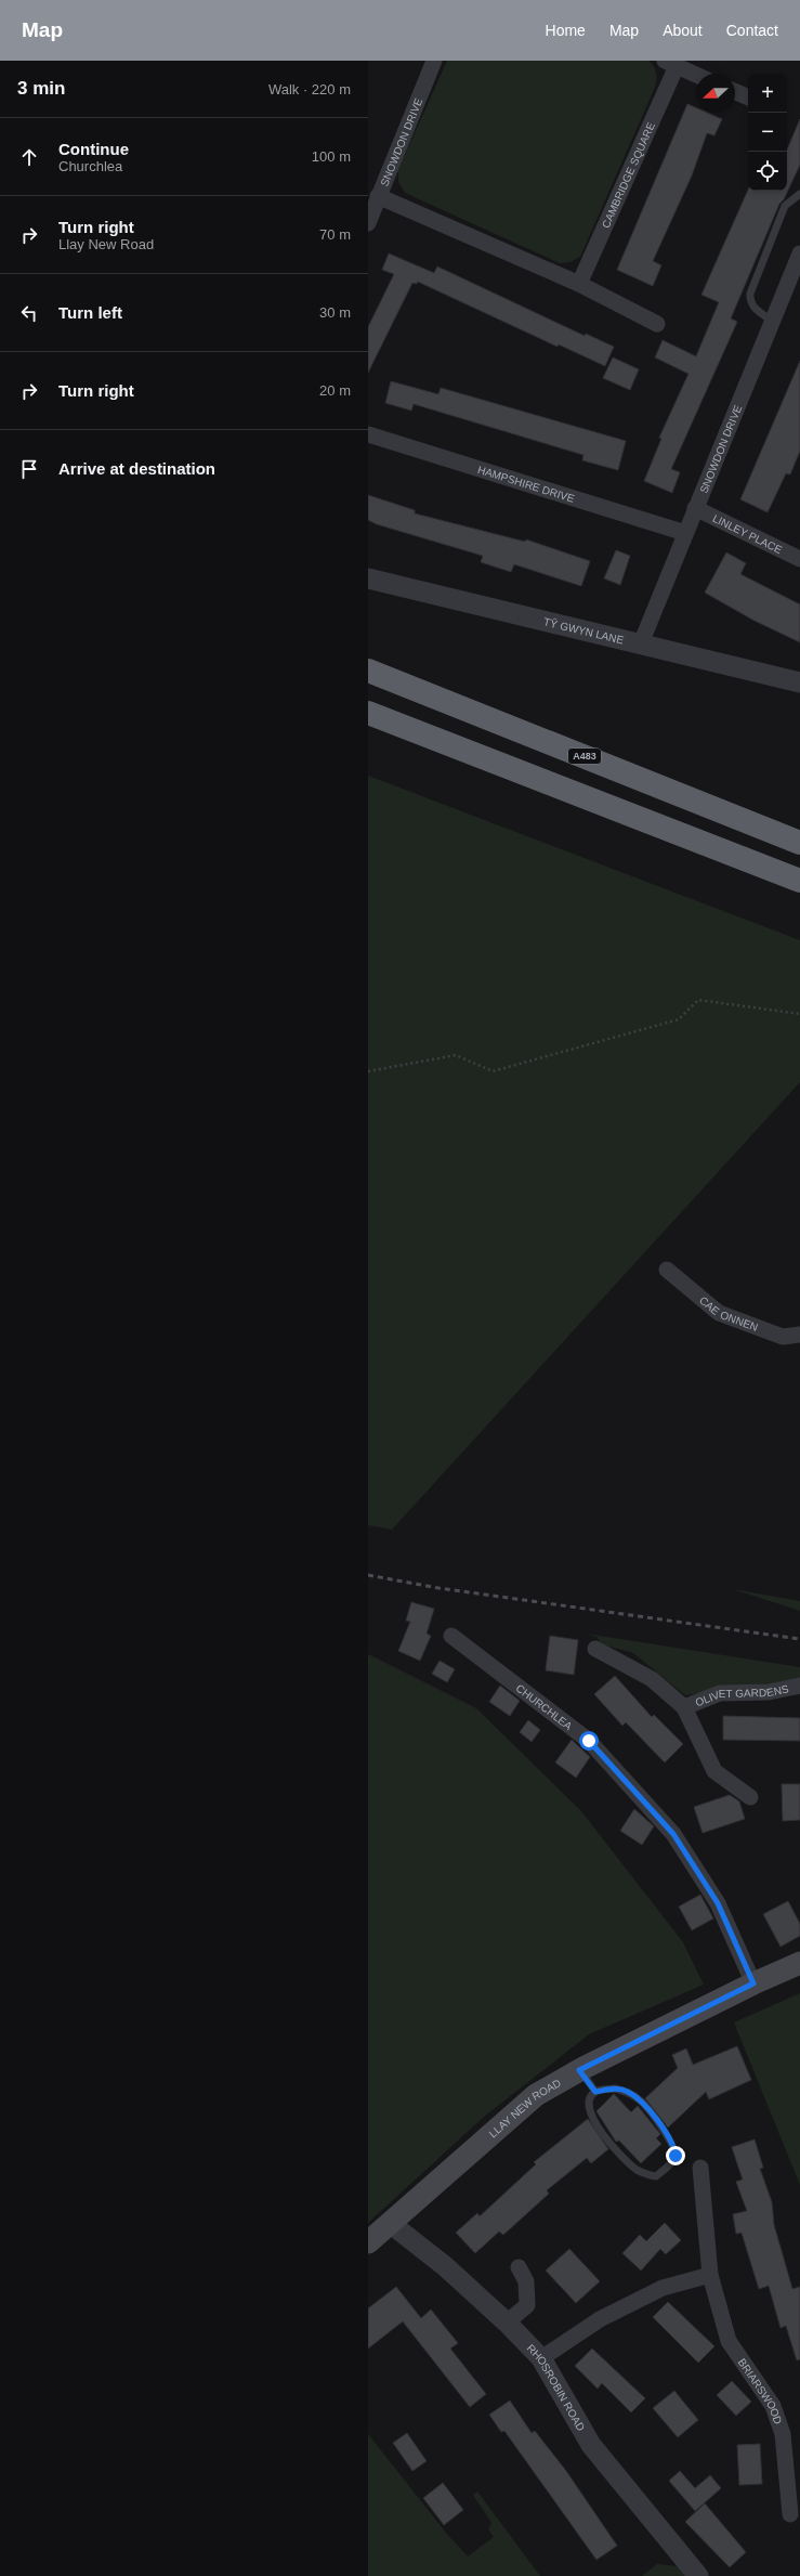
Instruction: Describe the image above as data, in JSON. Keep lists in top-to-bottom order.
{
  "streets": {
    "highway": ["A483"],
    "main road": ["LLAY NEW ROAD"],
    "street": [
      "SNOWDON DRIVE",
      "CAMBRIDGE SQUARE",
      "HAMPSHIRE DRIVE",
      "LINLEY PLACE",
      "TŶ GWYN LANE",
      "CAE ONNEN",
      "OLIVET GARDENS",
      "CHURCHLEA",
      "RHOSROBIN ROAD",
      "BRIARSWOOD"
    ]
  },
  "crossings": [
    ["SNOWDON DRIVE", "HAMPSHIRE DRIVE"],
    ["SNOWDON DRIVE", "LINLEY PLACE"],
    ["SNOWDON DRIVE", "TŶ GWYN LANE"],
    ["CHURCHLEA", "LLAY NEW ROAD"],
    ["LLAY NEW ROAD", "RHOSROBIN ROAD"]
  ],
  "north": "left",
  "page": {
    "header": "Map",
    "nav": [
      "Home",
      "Map",
      "About",
      "Contact"
    ],
    "heading": ["3 min", "Walk · 220 m"],
    "map_buttons": ["+", "−"],
    "list": [
      ["Continue", "Churchlea", "100 m"],
      ["Turn right", "Llay New Road", "70 m"],
      ["Turn left", "30 m"],
      ["Turn right", "20 m"],
      "Arrive at destination"
    ]
  }
}
